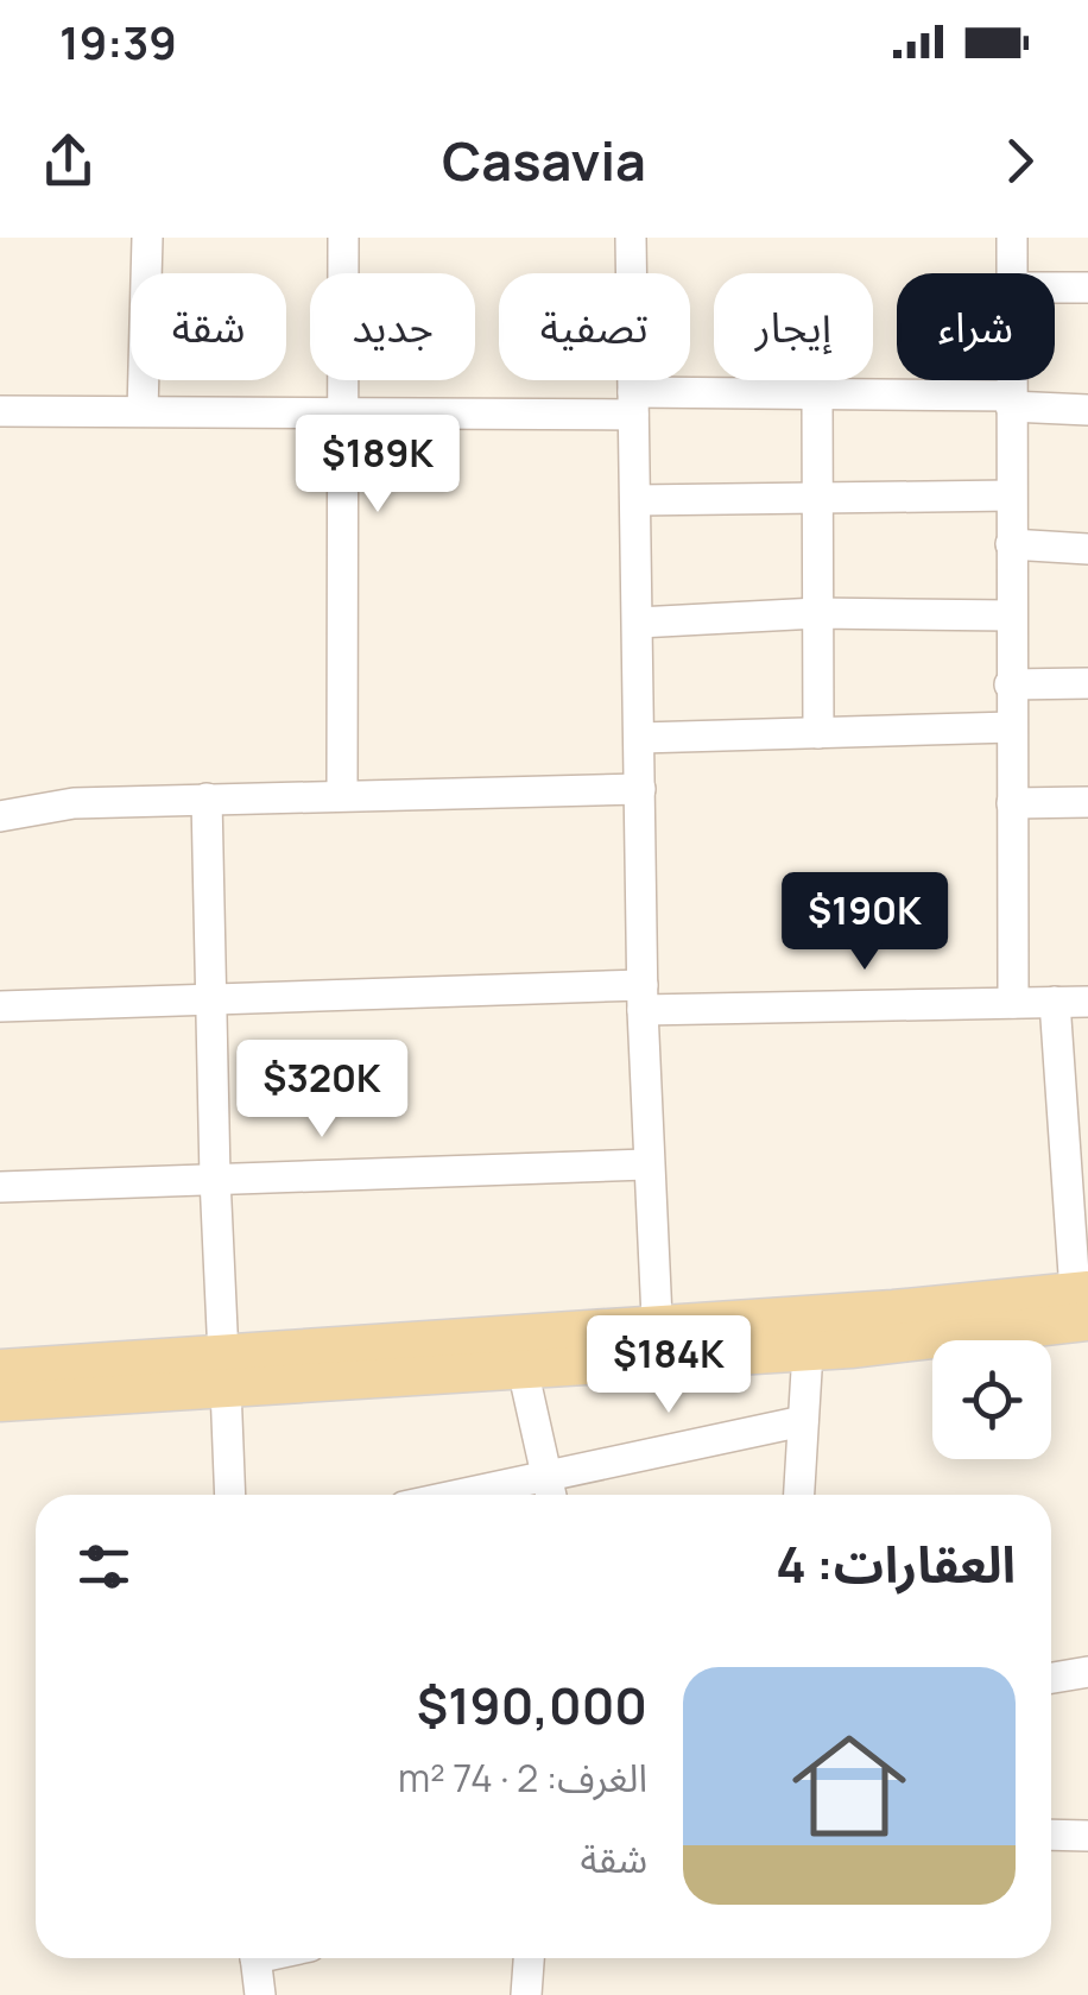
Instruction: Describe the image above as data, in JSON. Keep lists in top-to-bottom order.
{
  "page": {
    "status": "19:39",
    "header": "Casavia",
    "chip": [
      "شراء",
      "إيجار",
      "تصفية",
      "جديد",
      "شقة"
    ],
    "price": [
      "$189K",
      "$190K",
      "$320K",
      "$184K"
    ],
    "heading": "العقارات: 4",
    "list": [
      {
        "name": "$190,000",
        "note": "الغرف: 2 · 74 m² · شقة"
      }
    ]
  }
}
